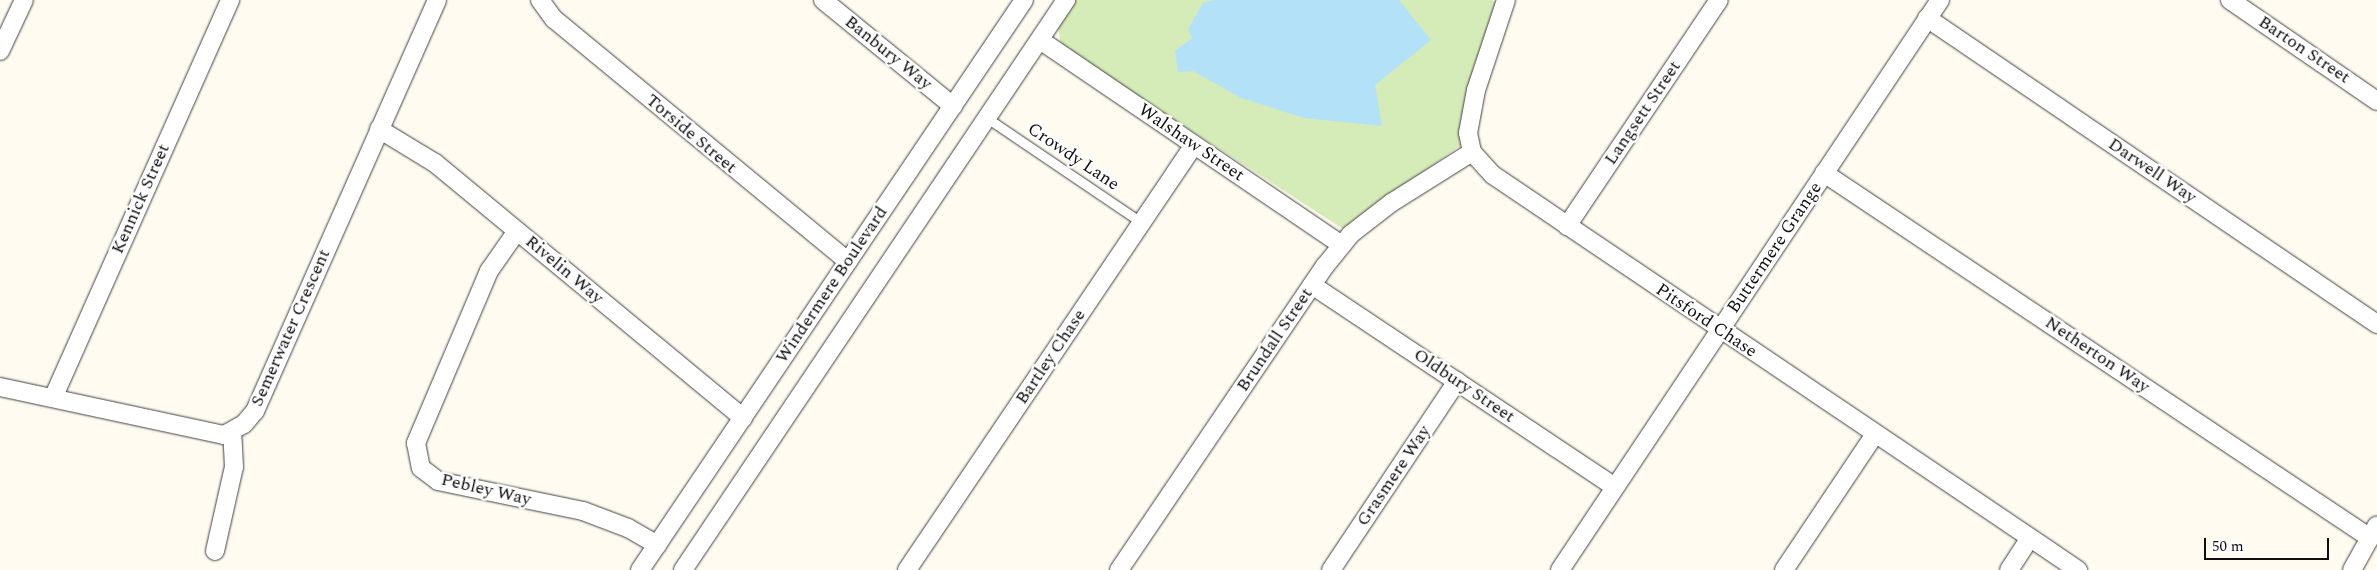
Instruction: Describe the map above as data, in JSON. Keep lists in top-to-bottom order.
{
  "streets": {
    "street": [
      "Barton Street",
      "Banbury Way",
      "Langsett Street",
      "Torside Street",
      "Walshaw Street",
      "Darwell Way",
      "Kennick Street",
      "Buttermere Grange",
      "Rivelin Way",
      "Windermere Boulevard",
      "Pitsford Chase",
      "Semerwater Crescent",
      "Brundall Street",
      "Netherton Way",
      "Bartley Chase",
      "Oldbury Street",
      "Grasmere Way",
      "Pebley Way"
    ],
    "lane": ["Crowdy Lane"]
  },
  "crossings": [
    ["Banbury Way", "Windermere Boulevard"],
    ["Langsett Street", "Pitsford Chase"],
    ["Torside Street", "Windermere Boulevard"],
    ["Walshaw Street", "Windermere Boulevard"],
    ["Walshaw Street", "Brundall Street"],
    ["Walshaw Street", "Bartley Chase"],
    ["Crowdy Lane", "Windermere Boulevard"],
    ["Crowdy Lane", "Bartley Chase"],
    ["Darwell Way", "Buttermere Grange"],
    ["Buttermere Grange", "Pitsford Chase"],
    ["Buttermere Grange", "Netherton Way"],
    ["Buttermere Grange", "Oldbury Street"],
    ["Rivelin Way", "Windermere Boulevard"],
    ["Rivelin Way", "Semerwater Crescent"],
    ["Rivelin Way", "Pebley Way"],
    ["Windermere Boulevard", "Pebley Way"],
    ["Pitsford Chase", "Brundall Street"],
    ["Brundall Street", "Oldbury Street"],
    ["Oldbury Street", "Grasmere Way"]
  ],
  "scale_bar": "50 m"
}
